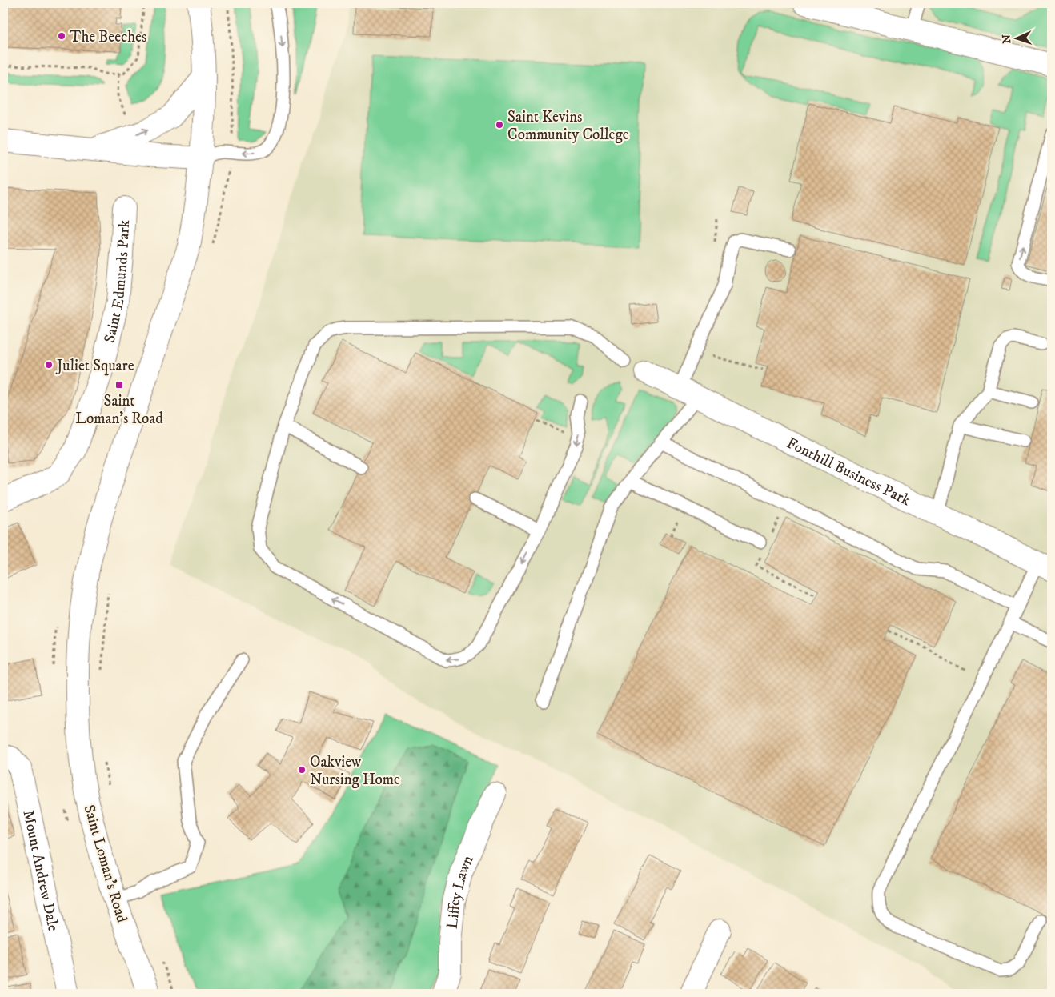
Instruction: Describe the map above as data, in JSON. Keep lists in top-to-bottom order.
{
  "streets": {
    "street": [
      "Saint Edmunds Park",
      "Fonthill Business Park",
      "Saint Loman's Road",
      "Mount Andrew Dale",
      "Liffey Lawn"
    ]
  },
  "places": {
    "other": [
      "The Beeches",
      "Saint Kevins Community College",
      "Juliet Square",
      "Oakview Nursing Home"
    ],
    "transit": ["Saint Loman's Road"]
  },
  "north": "left"
}
